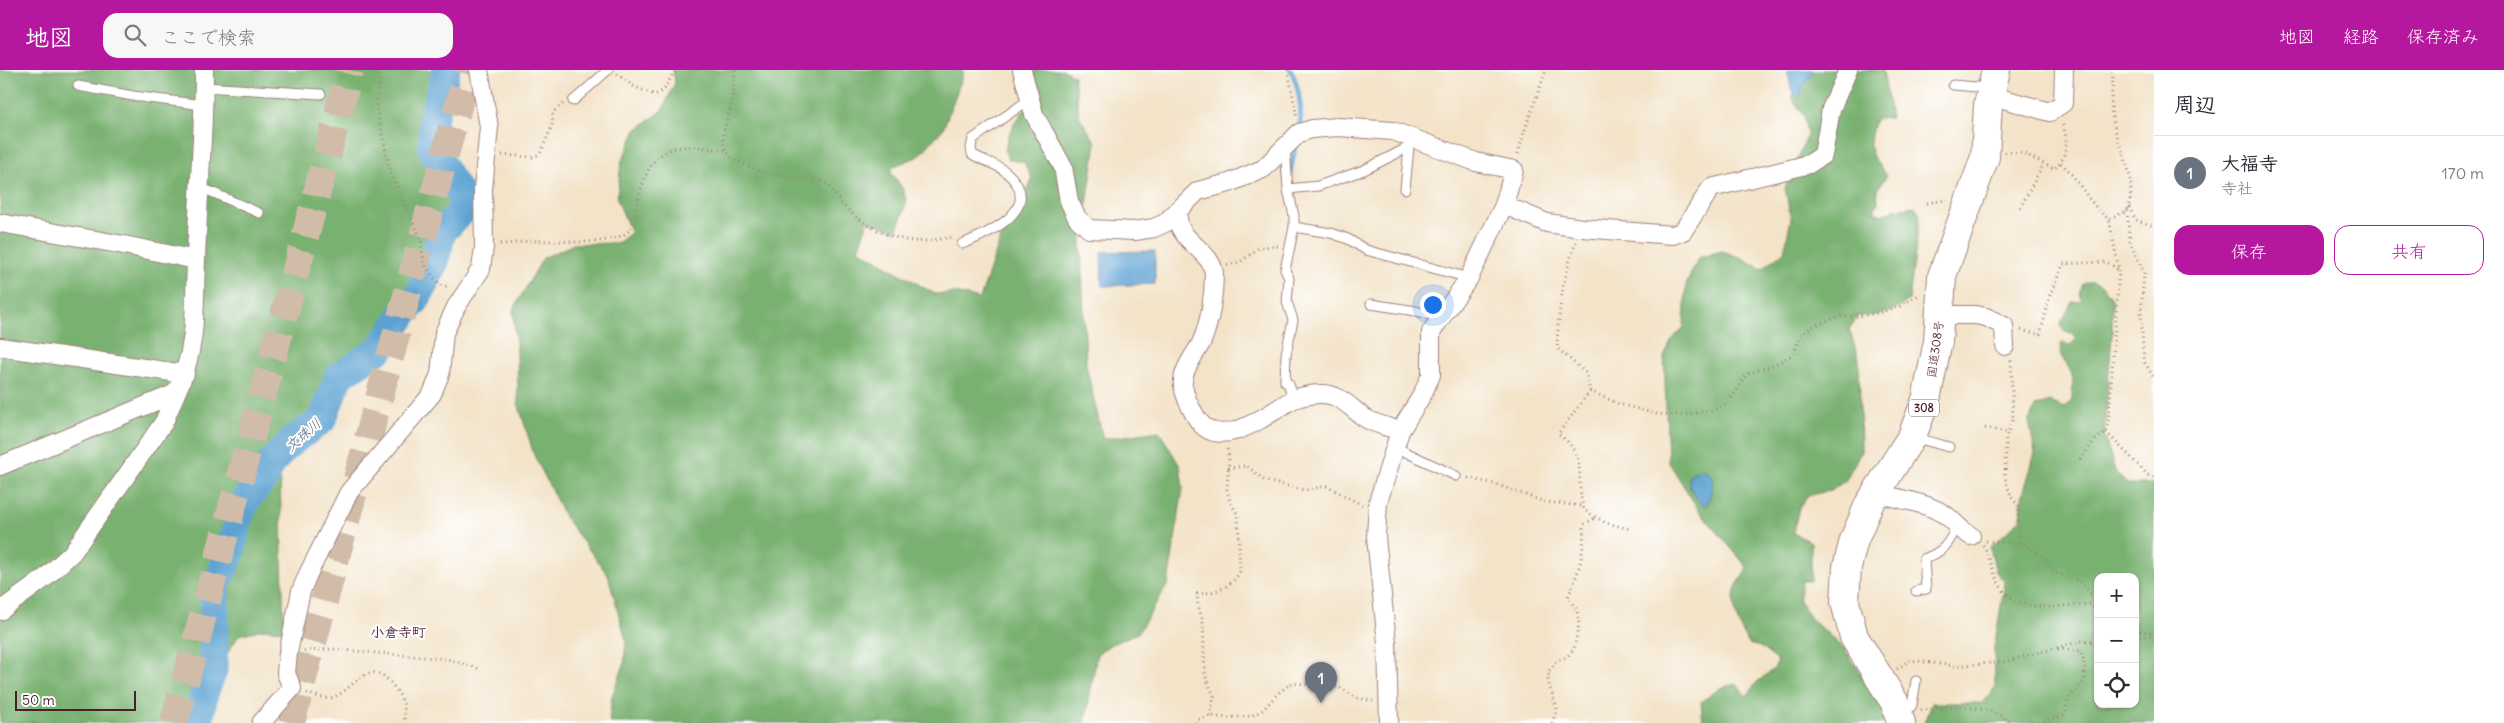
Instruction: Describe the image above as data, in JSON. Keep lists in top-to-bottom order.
{
  "streets": {
    "highway": ["国道308号", "308"]
  },
  "districts": ["小倉寺町"],
  "water": ["文珠川"],
  "scale_bar": "50 m",
  "page": {
    "header": "地図",
    "search": "ここで検索",
    "nav": ["地図", "経路", "保存済み"],
    "heading": "周辺",
    "list": [
      {
        "mark": "1",
        "name": "大福寺",
        "note": "寺社",
        "value": "170 m"
      }
    ],
    "buttons": ["保存", "共有"],
    "map_buttons": ["+", "−"],
    "pins": "1",
    "scale": "50 m"
  }
}
